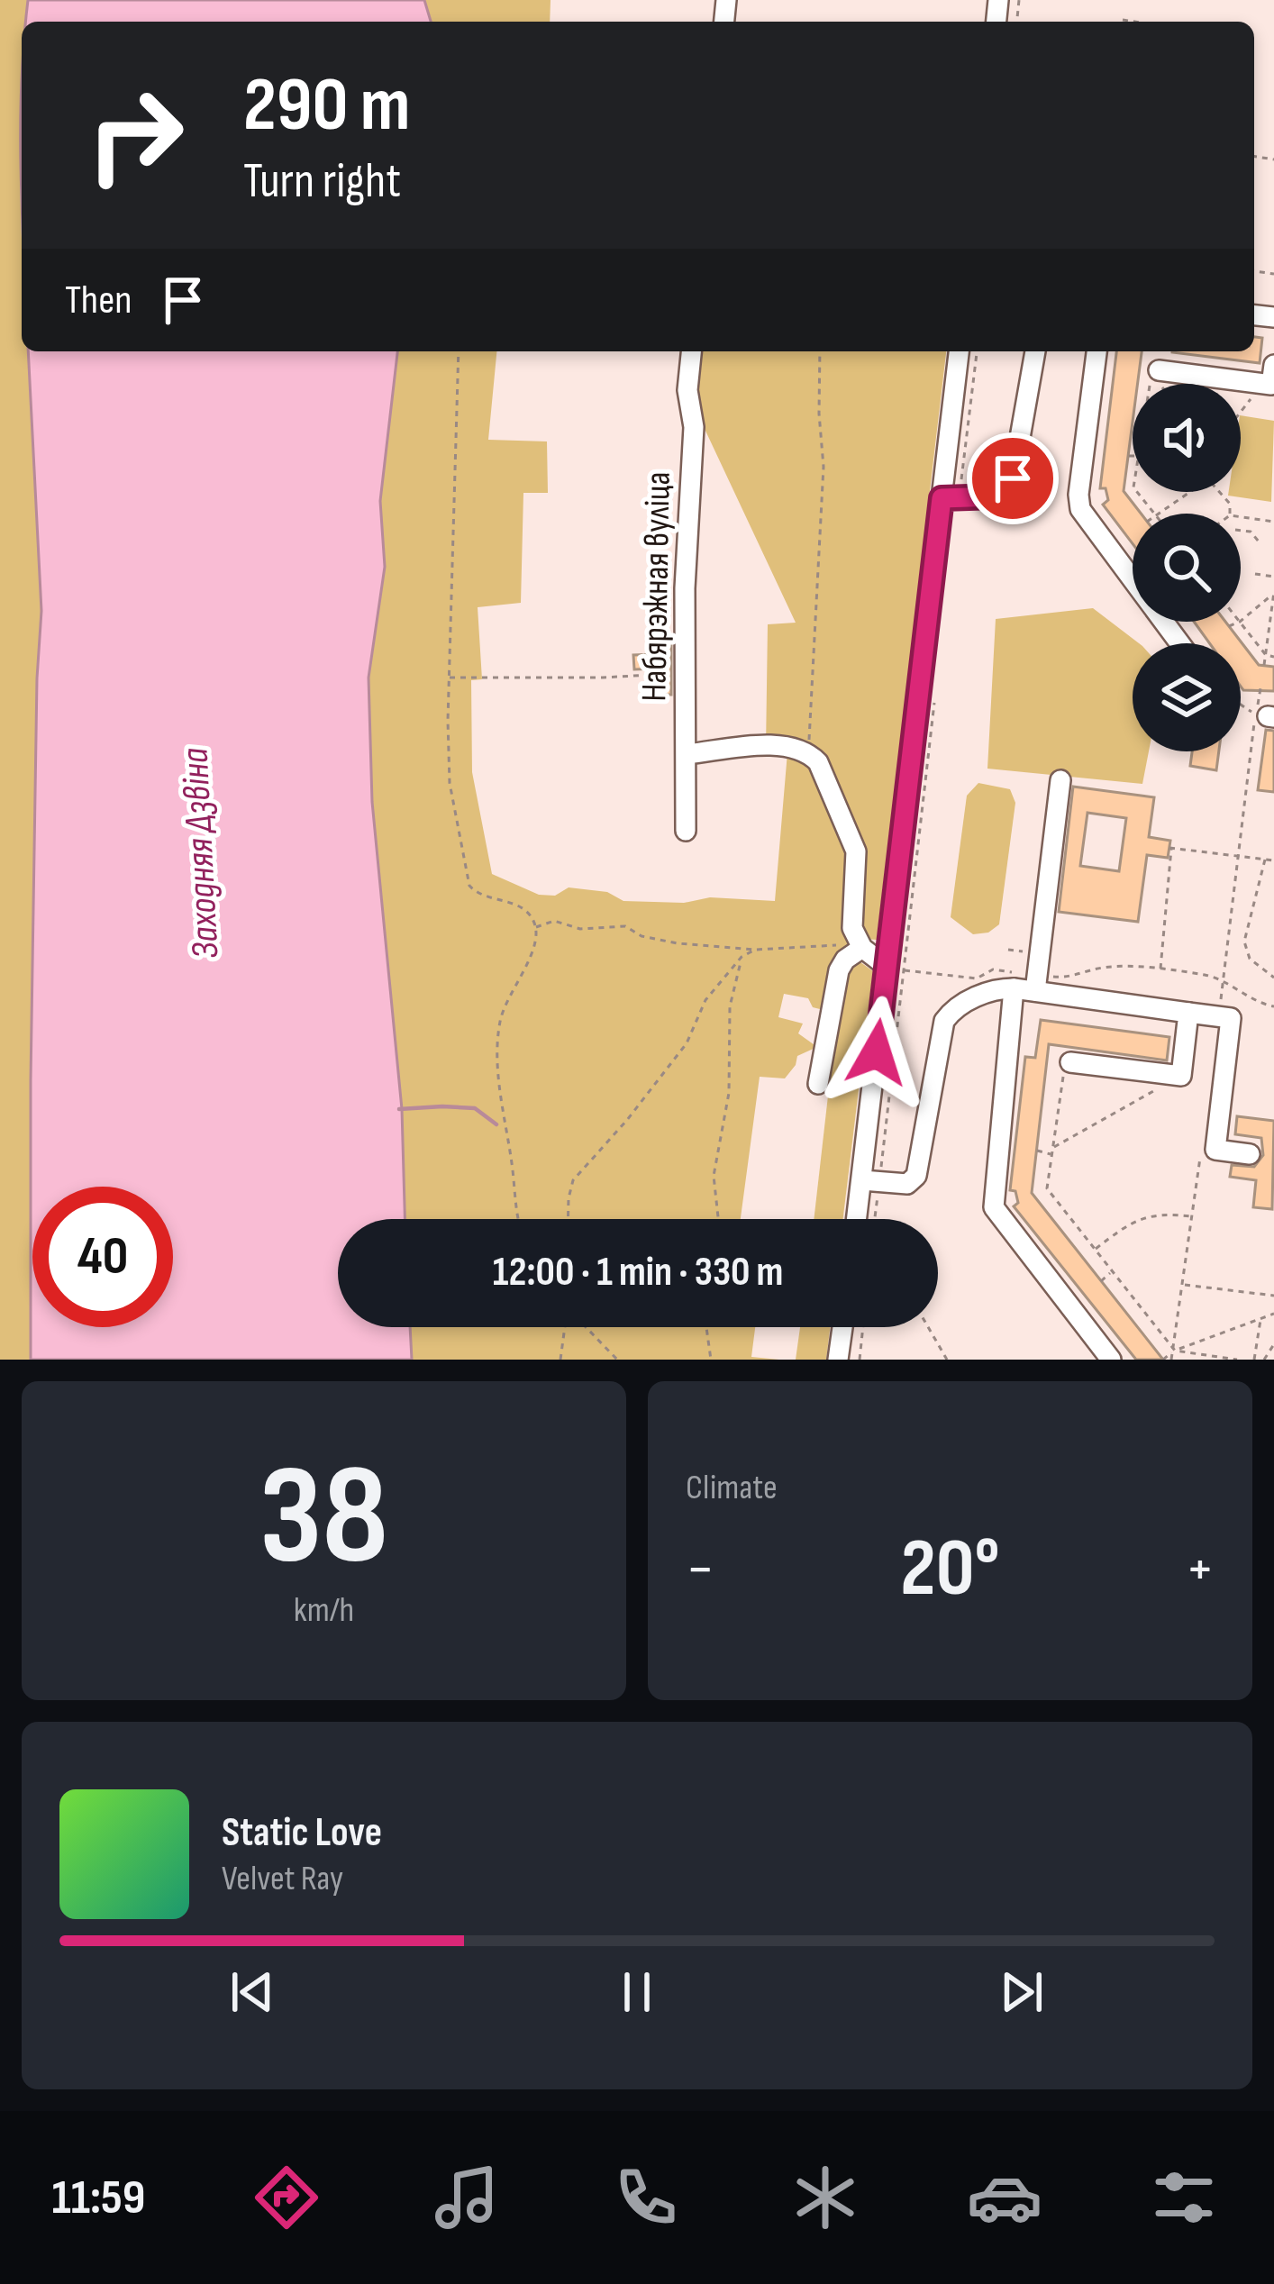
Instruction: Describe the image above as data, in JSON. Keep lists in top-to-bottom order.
{
  "streets": {
    "street": ["Набярэжная вуліца"]
  },
  "water": ["Заходняя Дзвіна"],
  "page": {
    "turn": ["290 m", "Turn right"],
    "then": "Then",
    "limit": "40",
    "trip": "12:00 · 1 min · 330 m",
    "tile": [
      ["38", "km/h"],
      "Climate"
    ],
    "heat": ["−", "20°", "+"],
    "song": ["Static Love", "Velvet Ray"],
    "tabs": "11:59"
  }
}
